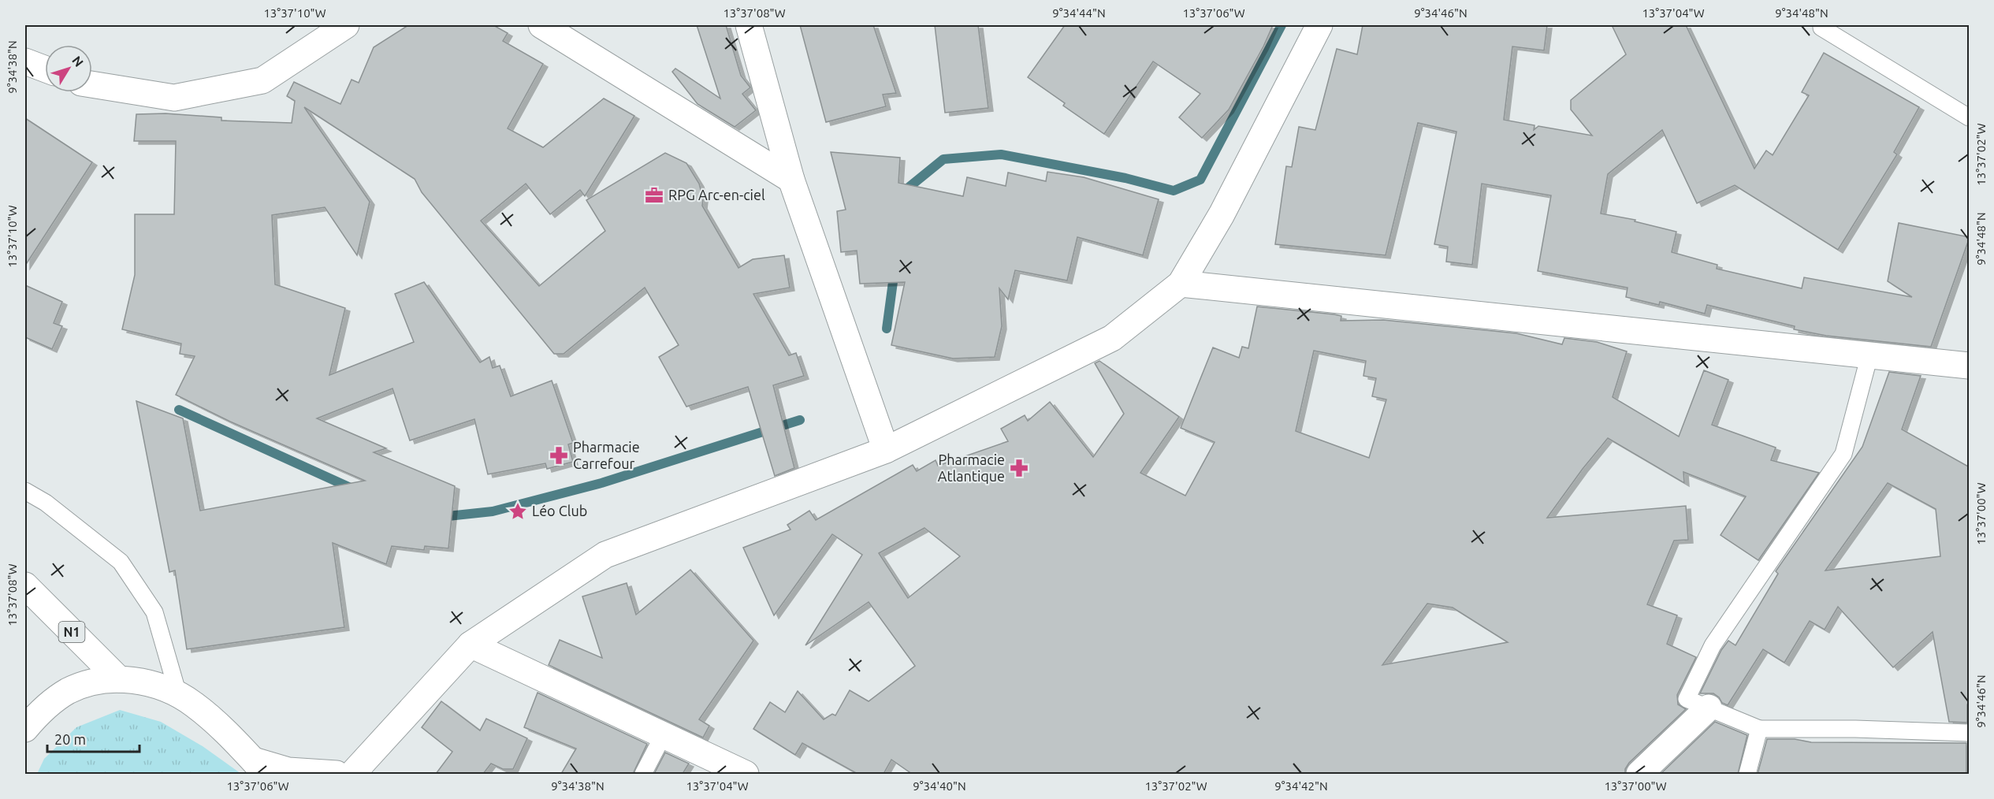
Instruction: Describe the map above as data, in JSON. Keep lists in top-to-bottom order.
{
  "streets": {
    "main road": ["N1"]
  },
  "places": {
    "office": ["RPG Arc-en-ciel"],
    "pharmacy": ["Pharmacie Carrefour", "Pharmacie Atlantique"],
    "place": ["Léo Club"]
  },
  "scale_bar": "20 m",
  "north": "top right",
  "coordinates": [
    "13°37'10\"W",
    "13°37'08\"W",
    "9°34'44\"N",
    "13°37'06\"W",
    "9°34'46\"N",
    "13°37'04\"W",
    "9°34'48\"N",
    "9°34'38\"N",
    "13°37'02\"W",
    "13°37'00\"W",
    "9°34'40\"N",
    "9°34'42\"N"
  ]
}
